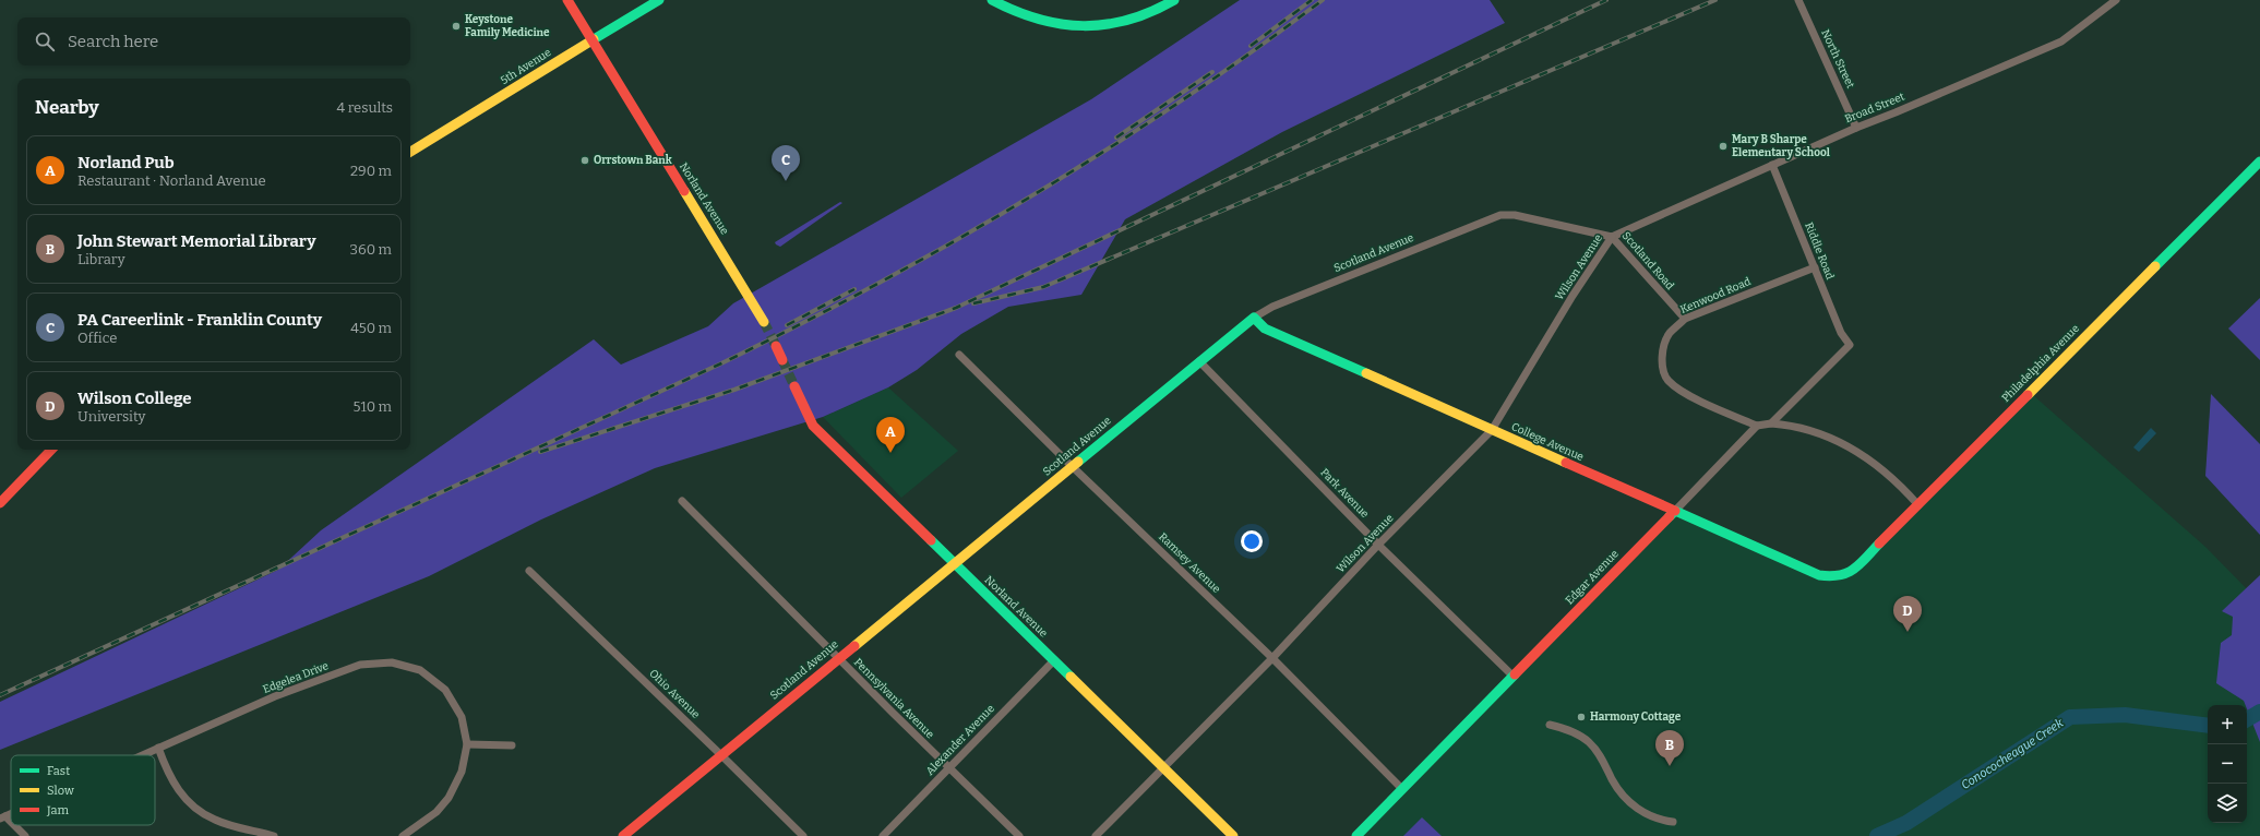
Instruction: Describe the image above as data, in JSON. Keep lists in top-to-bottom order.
{
  "streets": {
    "main road": [
      "5th Avenue",
      "Norland Avenue",
      "Scotland Avenue",
      "Philadelphia Avenue",
      "College Avenue",
      "Edgar Avenue"
    ],
    "street": [
      "North Street",
      "Broad Street",
      "Riddle Road",
      "Scotland Road",
      "Wilson Avenue",
      "Kenwood Road",
      "Park Avenue",
      "Ramsey Avenue",
      "Edgelea Drive",
      "Ohio Avenue",
      "Pennsylvania Avenue",
      "Alexander Avenue"
    ]
  },
  "crossings": [
    ["North Street", "Broad Street"],
    ["5th Avenue", "Norland Avenue"],
    ["Broad Street", "Riddle Road"],
    ["Broad Street", "Scotland Avenue"],
    ["Broad Street", "Scotland Road"],
    ["Broad Street", "Wilson Avenue"],
    ["Norland Avenue", "Scotland Avenue"],
    ["Norland Avenue", "Wilson Avenue"],
    ["Norland Avenue", "Alexander Avenue"],
    ["Riddle Road", "Kenwood Road"],
    ["Scotland Avenue", "Scotland Road"],
    ["Scotland Avenue", "Wilson Avenue"],
    ["Scotland Avenue", "College Avenue"],
    ["Scotland Avenue", "Park Avenue"],
    ["Scotland Avenue", "Ramsey Avenue"],
    ["Scotland Avenue", "Ohio Avenue"],
    ["Scotland Avenue", "Pennsylvania Avenue"],
    ["Scotland Road", "Wilson Avenue"],
    ["Scotland Road", "Kenwood Road"],
    ["Wilson Avenue", "College Avenue"],
    ["Wilson Avenue", "Park Avenue"],
    ["Wilson Avenue", "Ramsey Avenue"],
    ["Kenwood Road", "Edgar Avenue"],
    ["Philadelphia Avenue", "College Avenue"],
    ["College Avenue", "Edgar Avenue"],
    ["Park Avenue", "Edgar Avenue"],
    ["Ramsey Avenue", "Edgar Avenue"],
    ["Pennsylvania Avenue", "Alexander Avenue"]
  ],
  "water": ["Conococheague Creek"],
  "places": [
    "Keystone Family Medicine",
    "Mary B Sharpe Elementary School",
    "Orrstown Bank",
    "Harmony Cottage"
  ],
  "legend": ["Fast", "Slow", "Jam"],
  "page": {
    "search": "Search here",
    "heading": ["Nearby", "4 results"],
    "list": [
      {
        "mark": "A",
        "name": "Norland Pub",
        "note": "Restaurant · Norland Avenue",
        "value": "290 m"
      },
      {
        "mark": "B",
        "name": "John Stewart Memorial Library",
        "note": "Library",
        "value": "360 m"
      },
      {
        "mark": "C",
        "name": "PA Careerlink - Franklin County",
        "note": "Office",
        "value": "450 m"
      },
      {
        "mark": "D",
        "name": "Wilson College",
        "note": "University",
        "value": "510 m"
      }
    ],
    "pins": [
      "C",
      "A",
      "D",
      "B"
    ],
    "map_buttons": ["+", "−"]
  }
}
